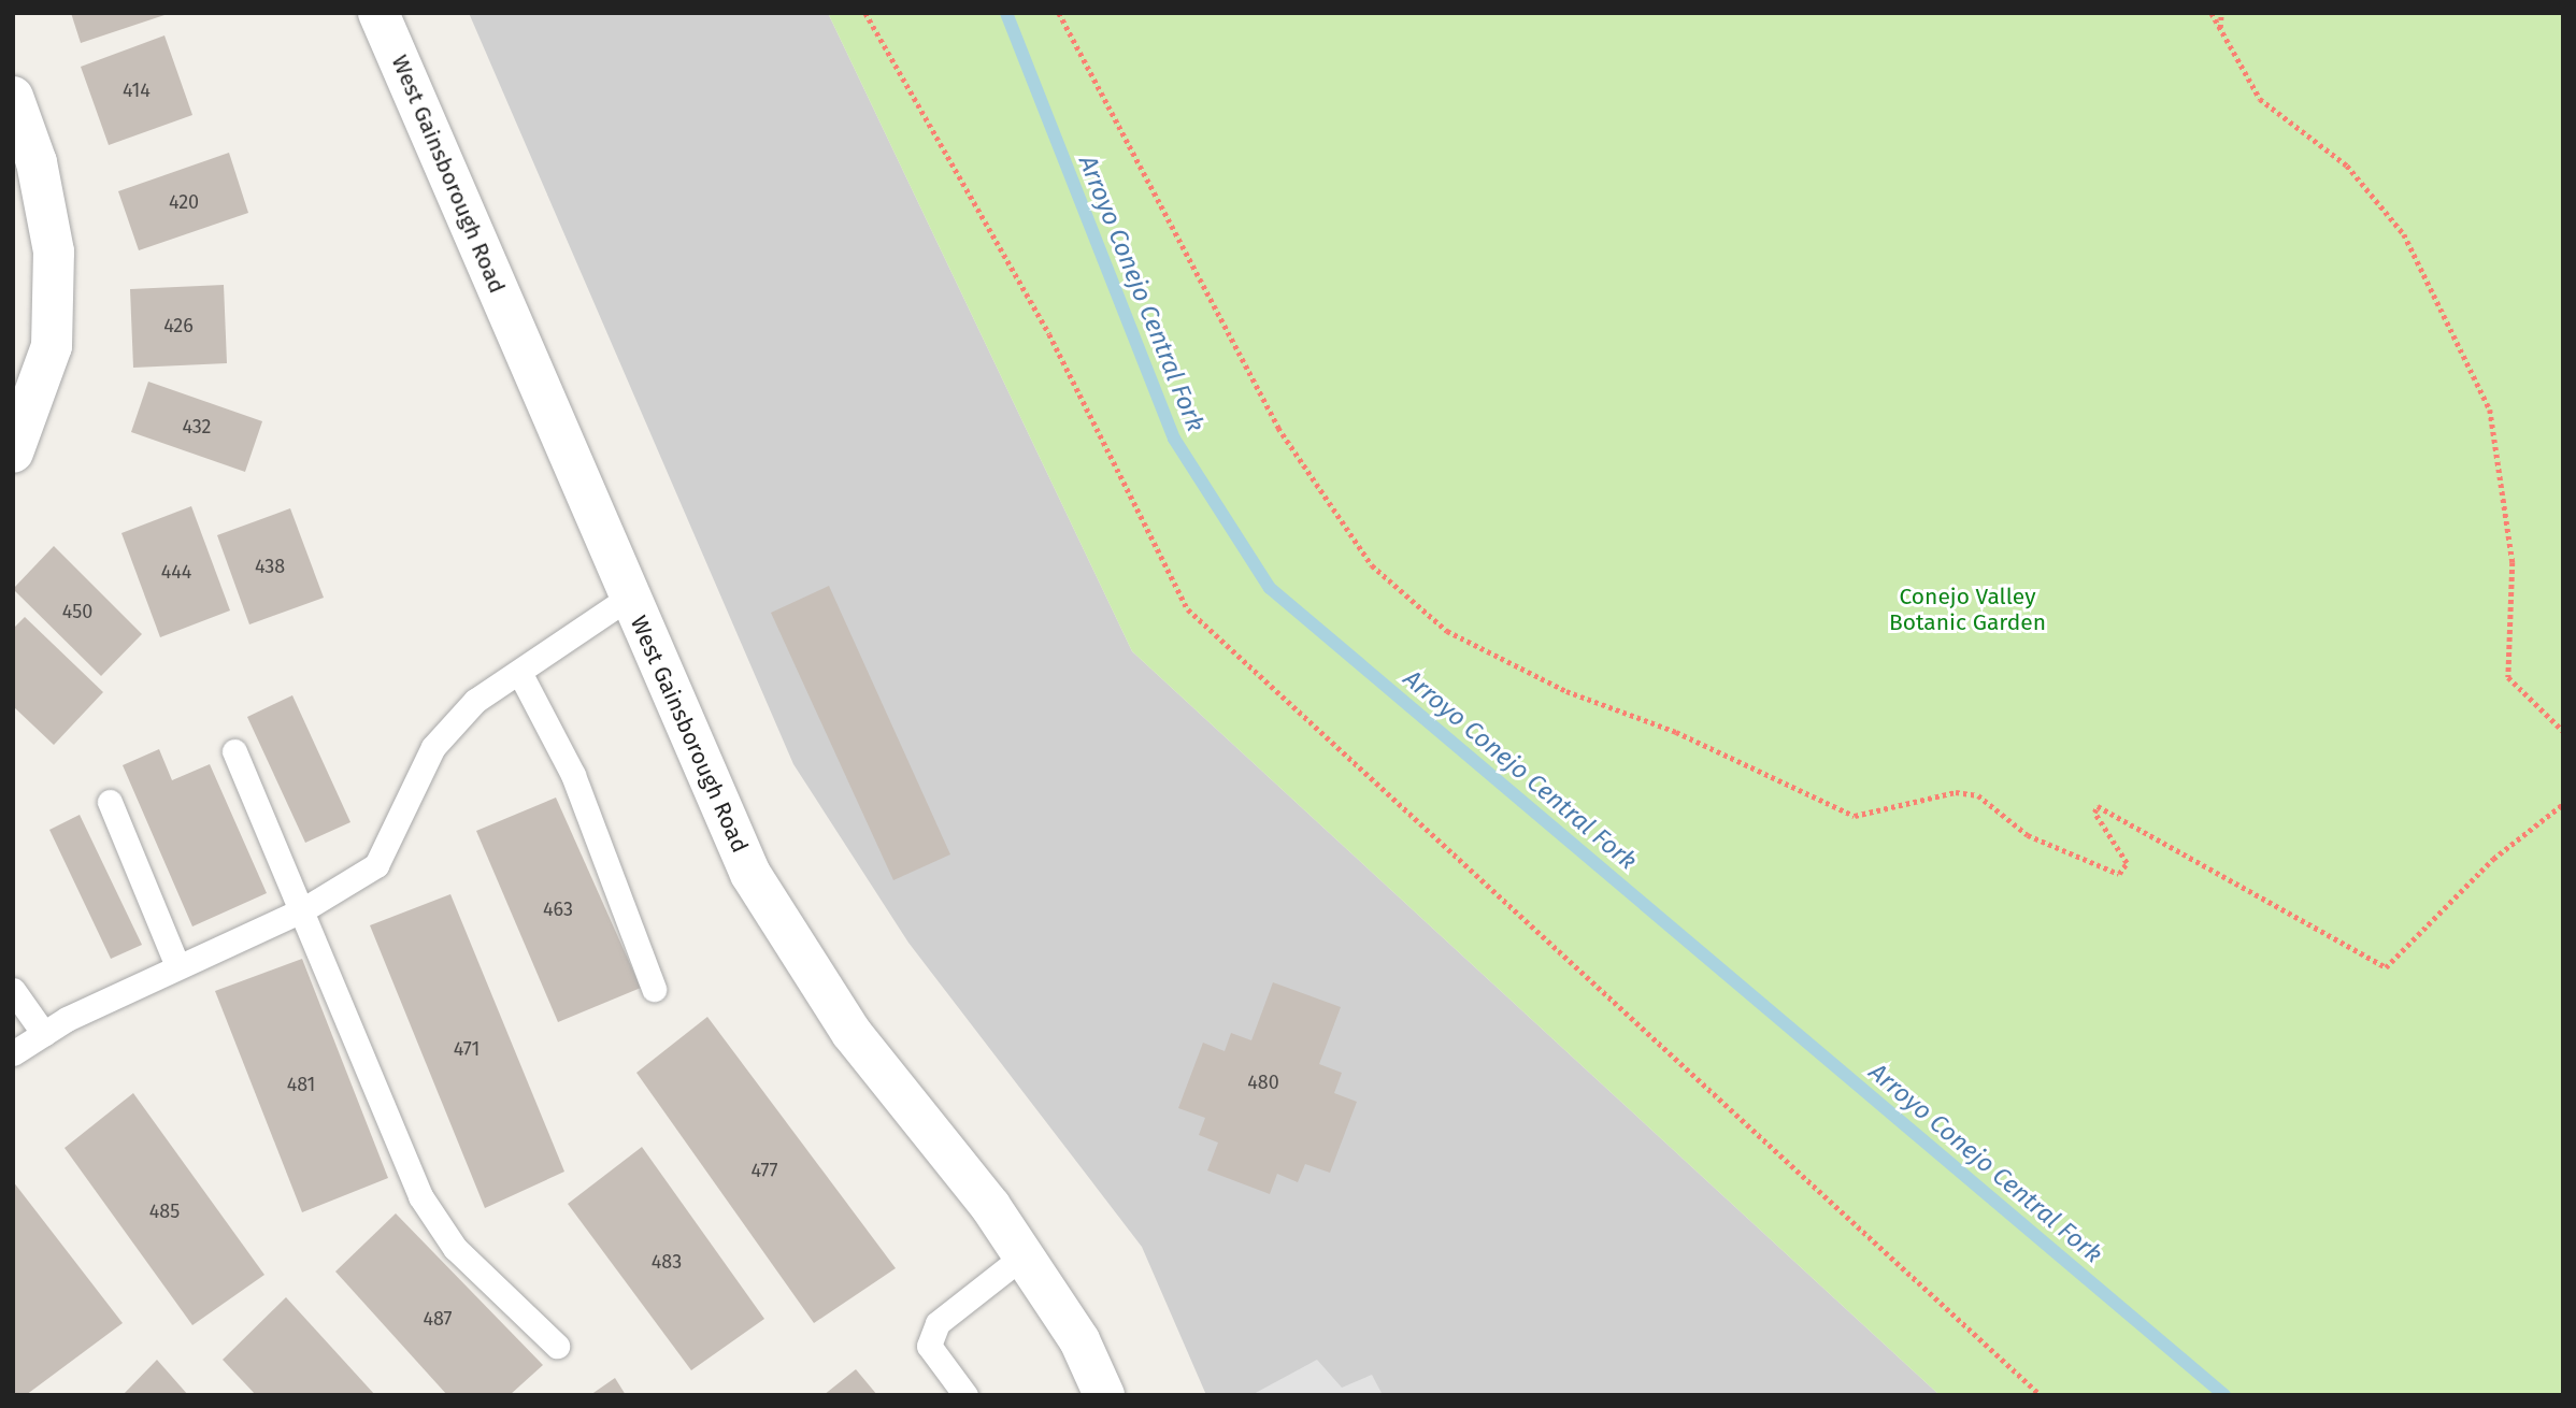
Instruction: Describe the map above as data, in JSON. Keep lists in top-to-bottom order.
{
  "streets": {
    "street": ["West Gainsborough Road"]
  },
  "water": ["Arroyo Conejo Central Fork"],
  "parks": ["Conejo Valley Botanic Garden"],
  "house_numbers": [
    "414",
    "420",
    "426",
    "432",
    "438",
    "444",
    "450",
    "463",
    "471",
    "480",
    "481",
    "477",
    "485",
    "483",
    "487"
  ]
}
